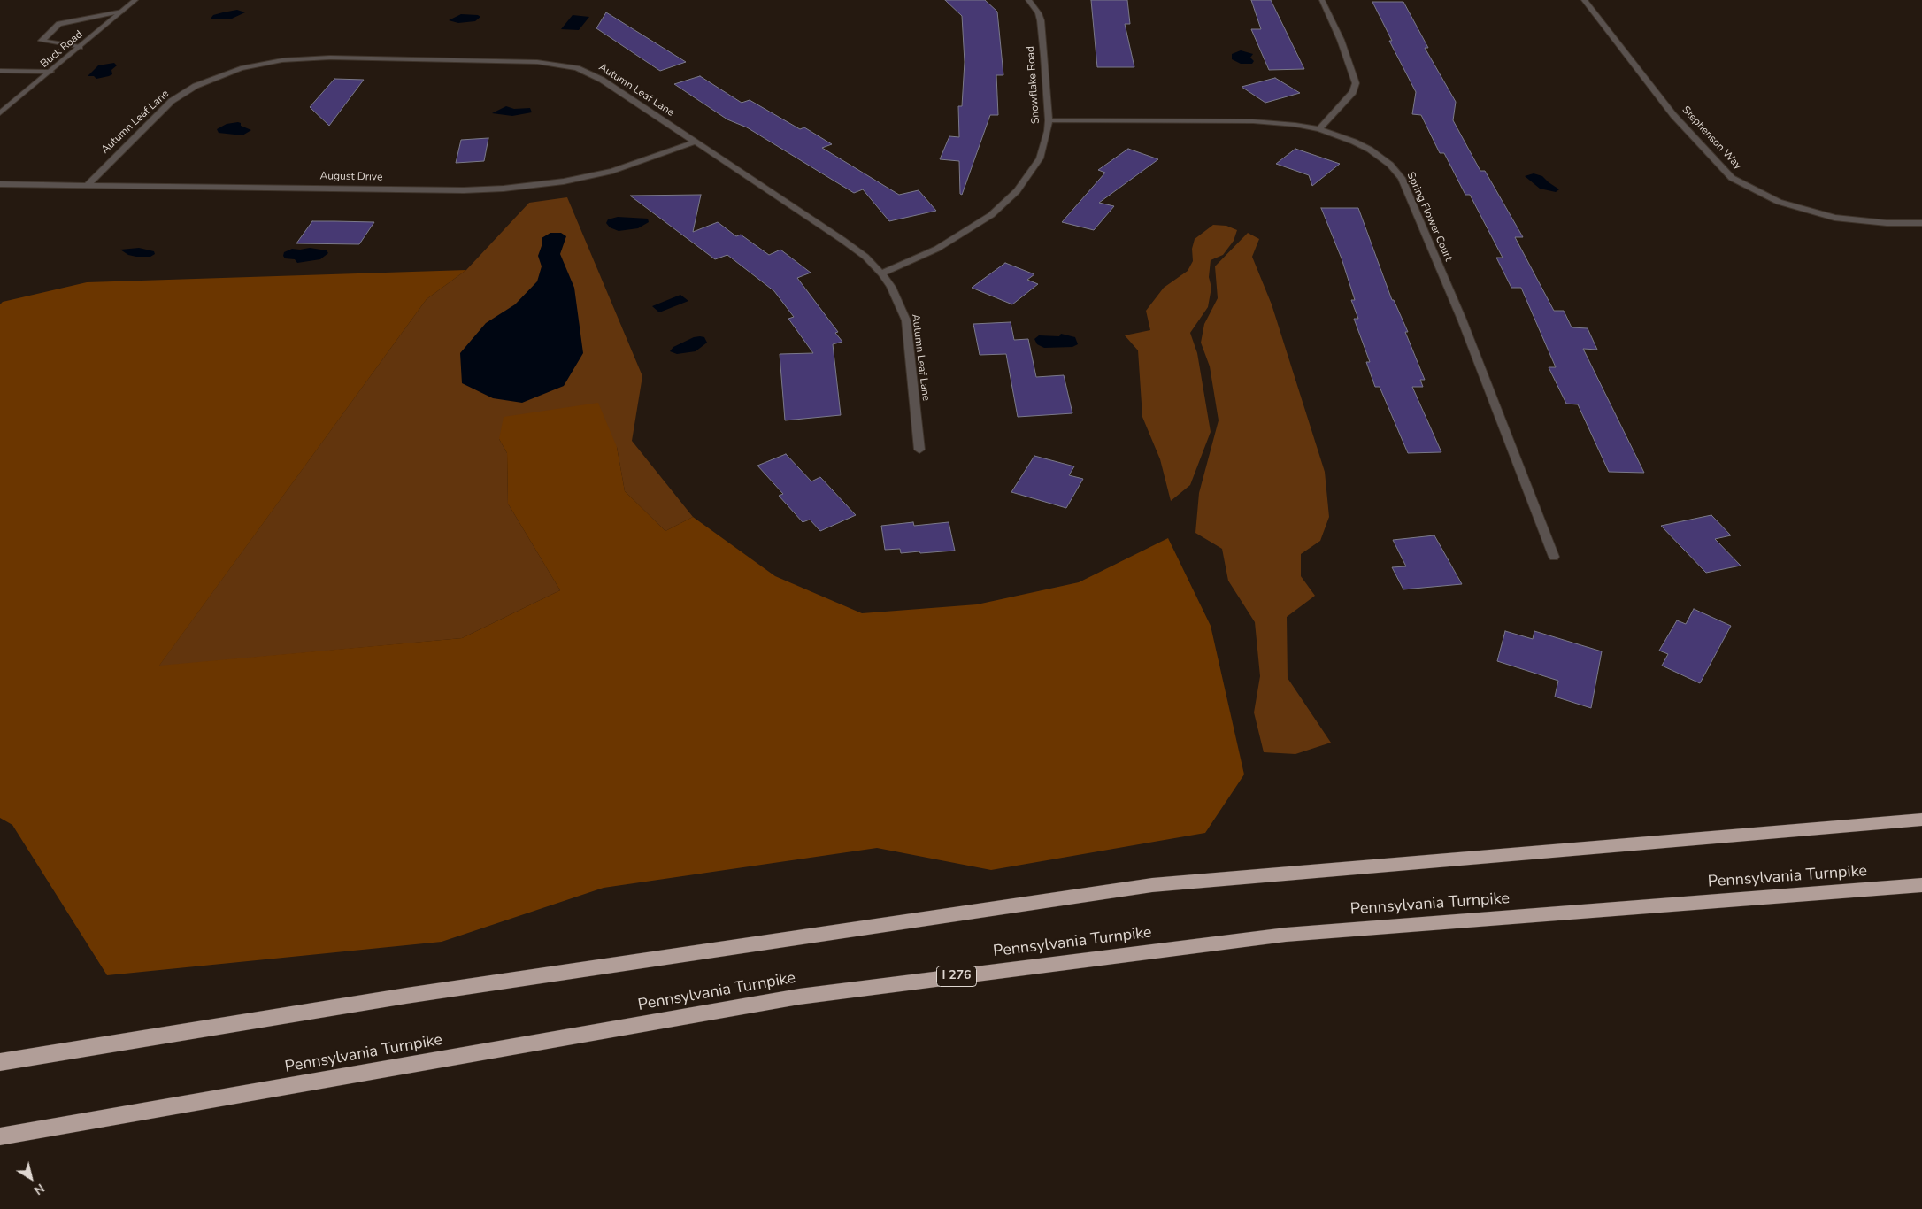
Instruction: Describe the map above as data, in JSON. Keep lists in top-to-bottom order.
{
  "streets": {
    "highway": ["Pennsylvania Turnpike", "I 276"],
    "street": [
      "Buck Road",
      "Snowflake Road",
      "Autumn Leaf Lane",
      "Stephenson Way",
      "August Drive",
      "Spring Flower Court"
    ]
  },
  "crossings": [
    ["Snowflake Road", "Autumn Leaf Lane"],
    ["Snowflake Road", "Spring Flower Court"],
    ["Autumn Leaf Lane", "August Drive"]
  ],
  "north": "bottom right"
}
